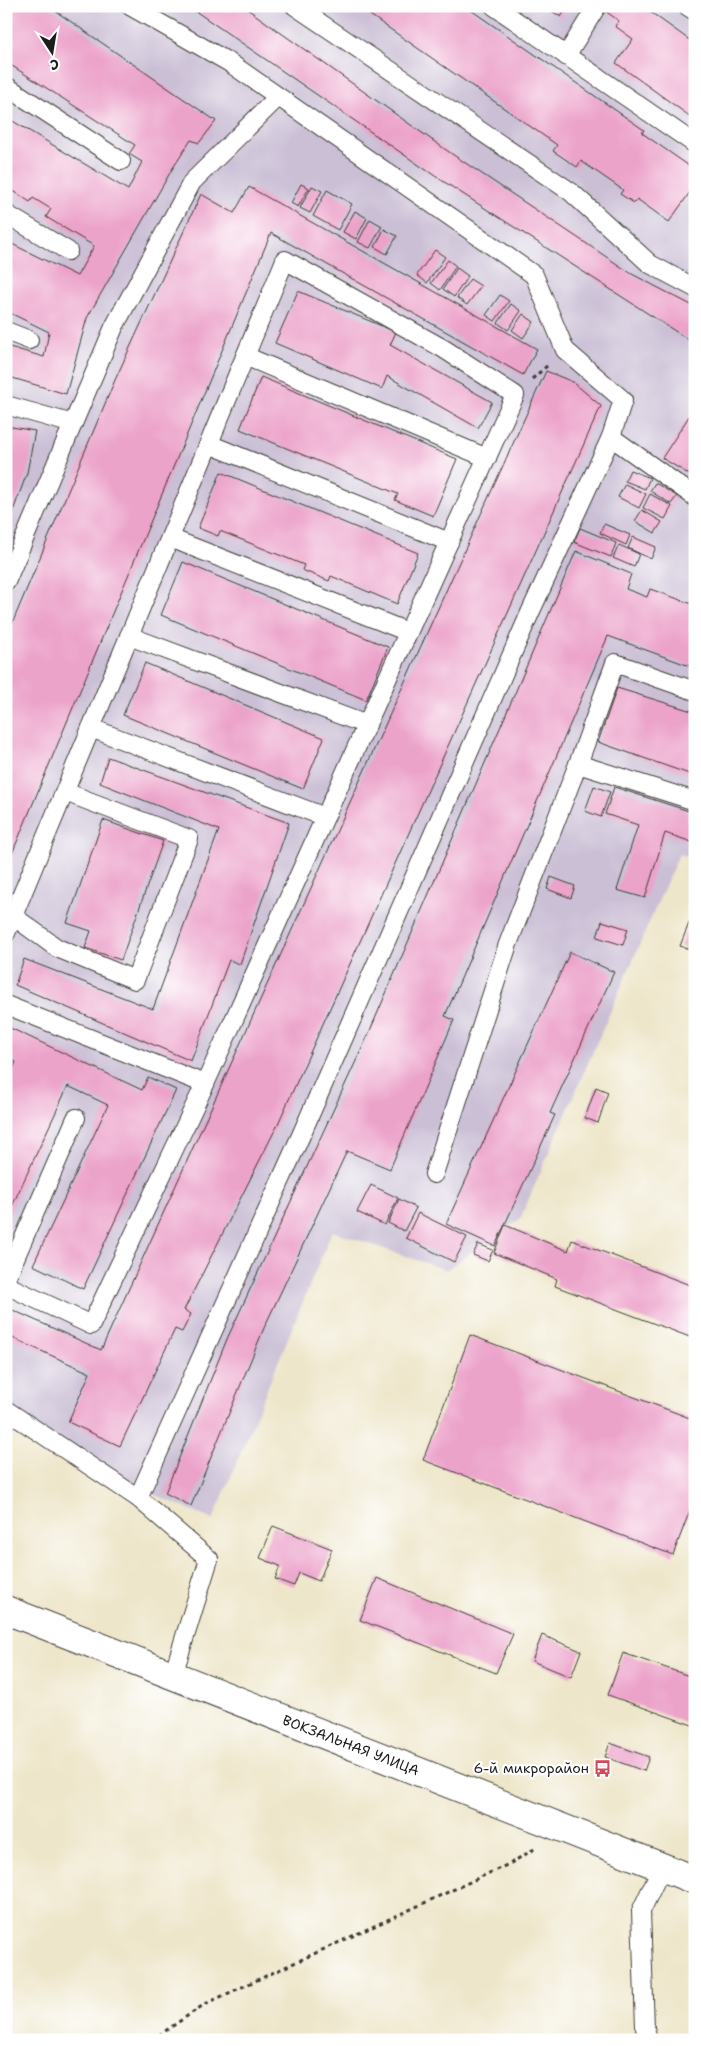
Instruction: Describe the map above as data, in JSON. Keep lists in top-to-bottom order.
{
  "streets": {
    "main road": ["ВОКЗАЛЬНАЯ УЛИЦА"]
  },
  "places": {
    "bus stop": ["6-й микрорайон"]
  },
  "north": "bottom"
}
